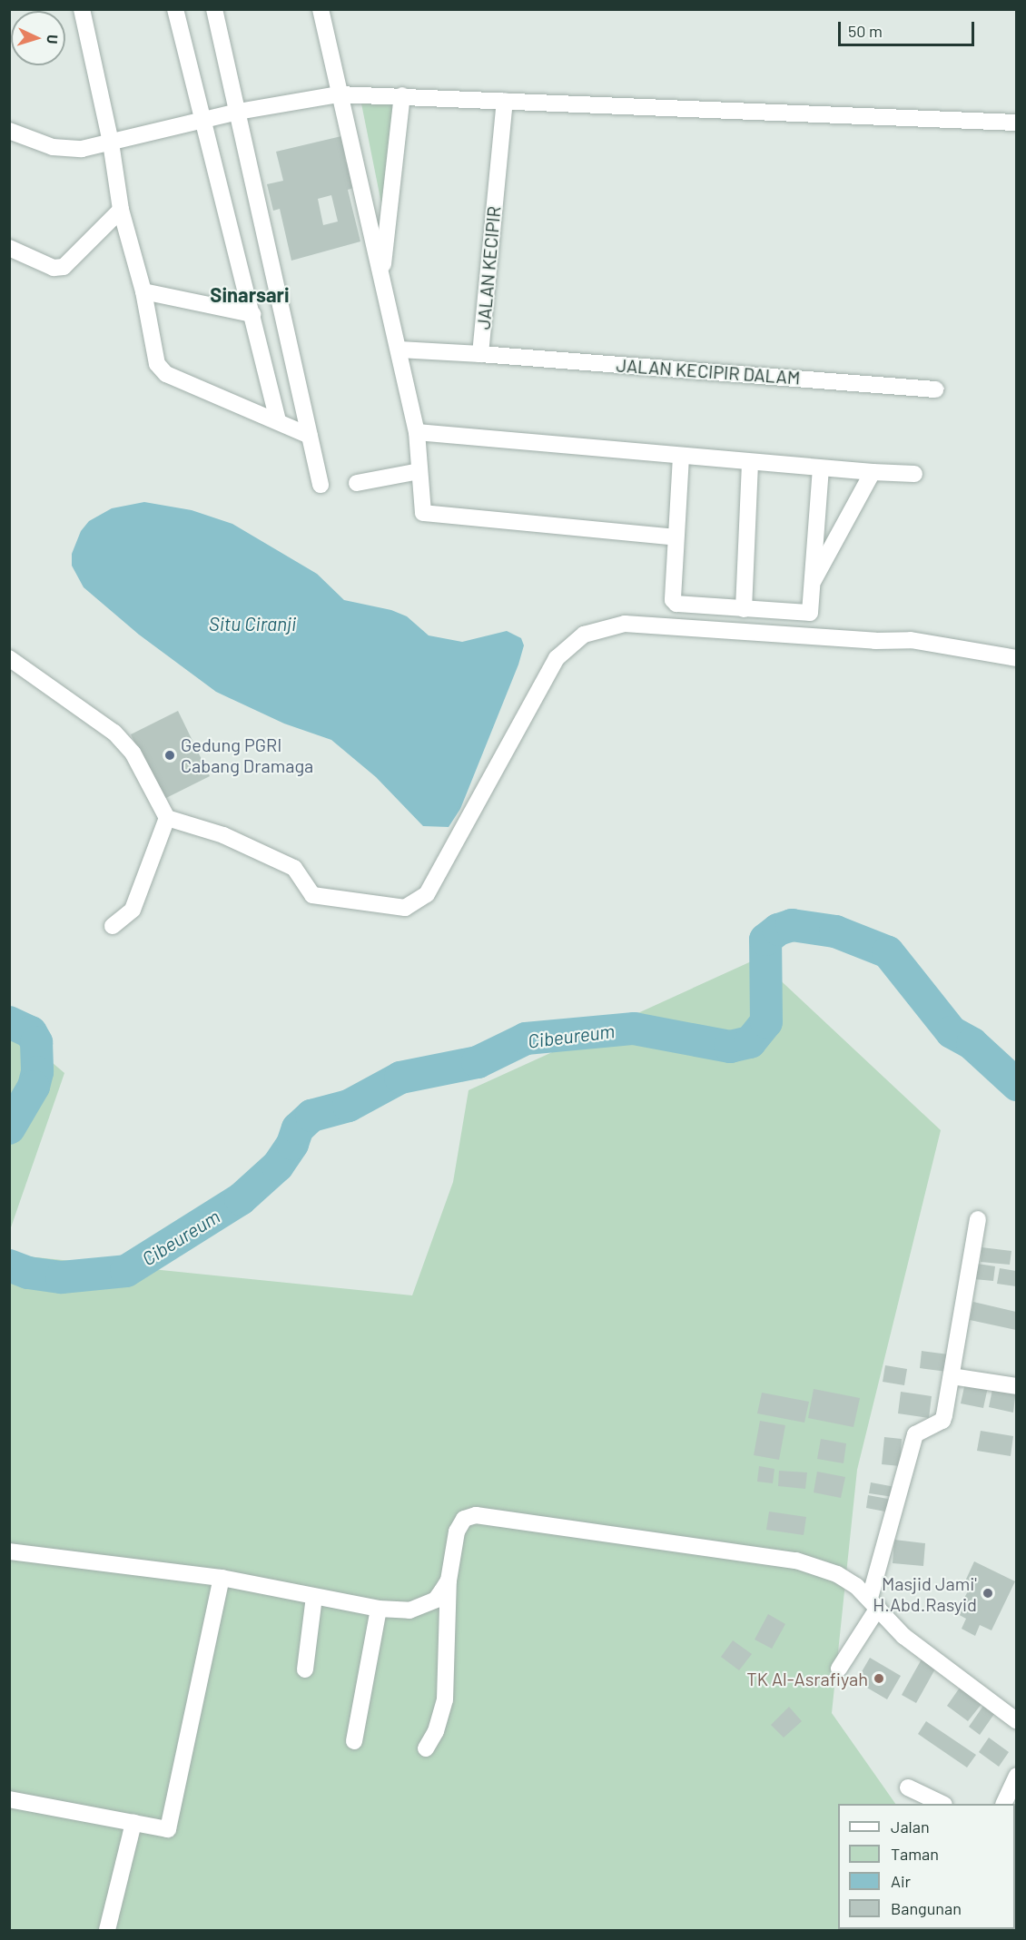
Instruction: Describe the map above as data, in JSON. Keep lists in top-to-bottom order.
{
  "streets": {
    "street": ["JALAN KECIPIR", "JALAN KECIPIR DALAM"]
  },
  "crossings": [
    ["JALAN KECIPIR", "JALAN KECIPIR DALAM"]
  ],
  "districts": ["Sinarsari"],
  "water": ["Situ Ciranji", "Cibeureum"],
  "places": ["Gedung PGRI Cabang Dramaga", "Masjid Jami' H.Abd.Rasyid", "TK Al-Asrafiyah"],
  "legend": [
    "Jalan",
    "Taman",
    "Air",
    "Bangunan"
  ],
  "scale_bar": "50 m",
  "north": "right"
}
